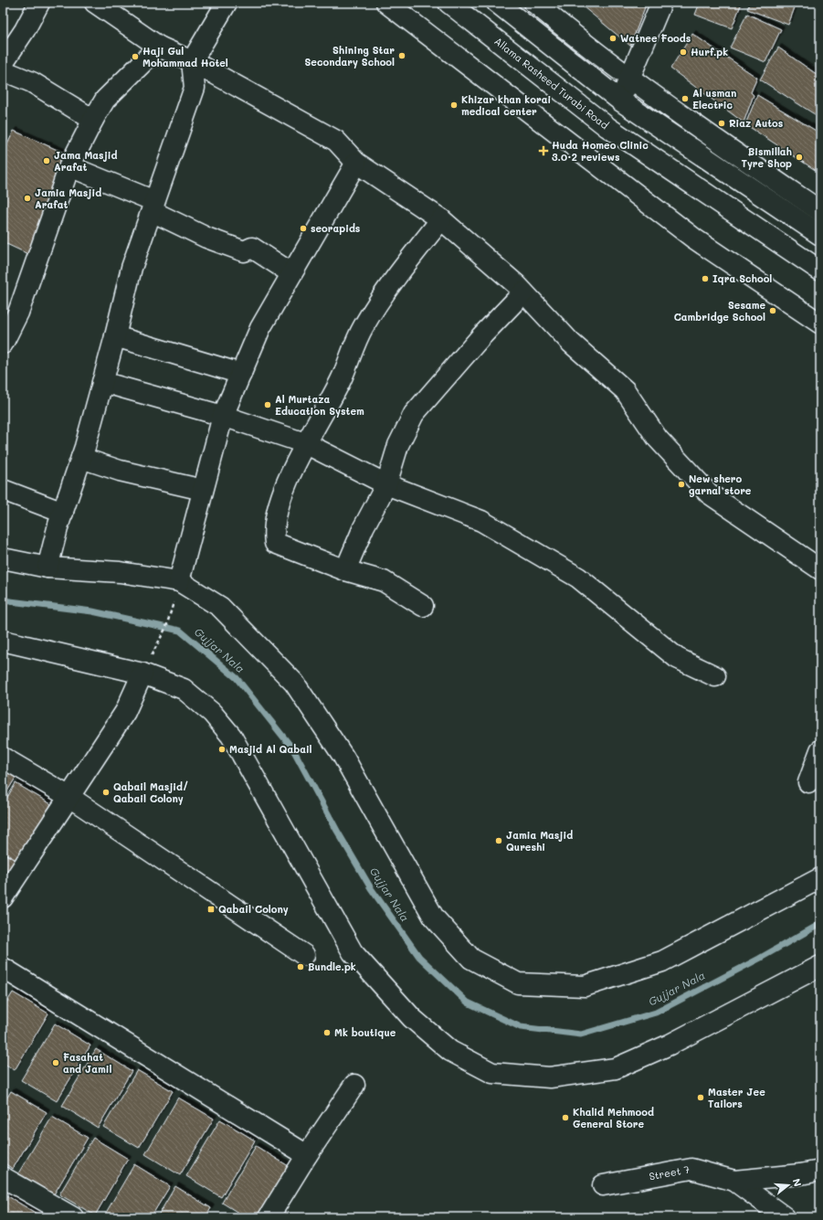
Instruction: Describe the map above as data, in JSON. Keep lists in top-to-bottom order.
{
  "streets": {
    "street": ["Allama Rasheed Turabi Road", "Street 7"]
  },
  "water": ["Gujjar Nala"],
  "places": {
    "other": [
      "Watnee Foods",
      "Hurf.pk",
      "Shining Star Secondary School",
      "Haji Gul Mohammad Hotel",
      "Al usman Electric",
      "Khizar khan korai medical center",
      "Riaz Autos",
      "Bismillah Tyre Shop",
      "Jama Masjid Arafat",
      "Jamia Masjid Arafat",
      "seorapids",
      "Iqra School",
      "Sesame Cambridge School",
      "Al Murtaza Education System",
      "New shero garnal store",
      "Masjid Al Qabail",
      "Qabail Masjid/ Qabail Colony",
      "Jamia Masjid Qureshi",
      "Bundle.pk",
      "Mk boutique",
      "Fasahat and Jamil",
      "Master Jee Tailors",
      "Khalid Mehmood General Store"
    ],
    "health": ["Huda Homeo Clinic 3.0·2 reviews"],
    "transit": ["Qabail Colony"]
  },
  "north": "right"
}
